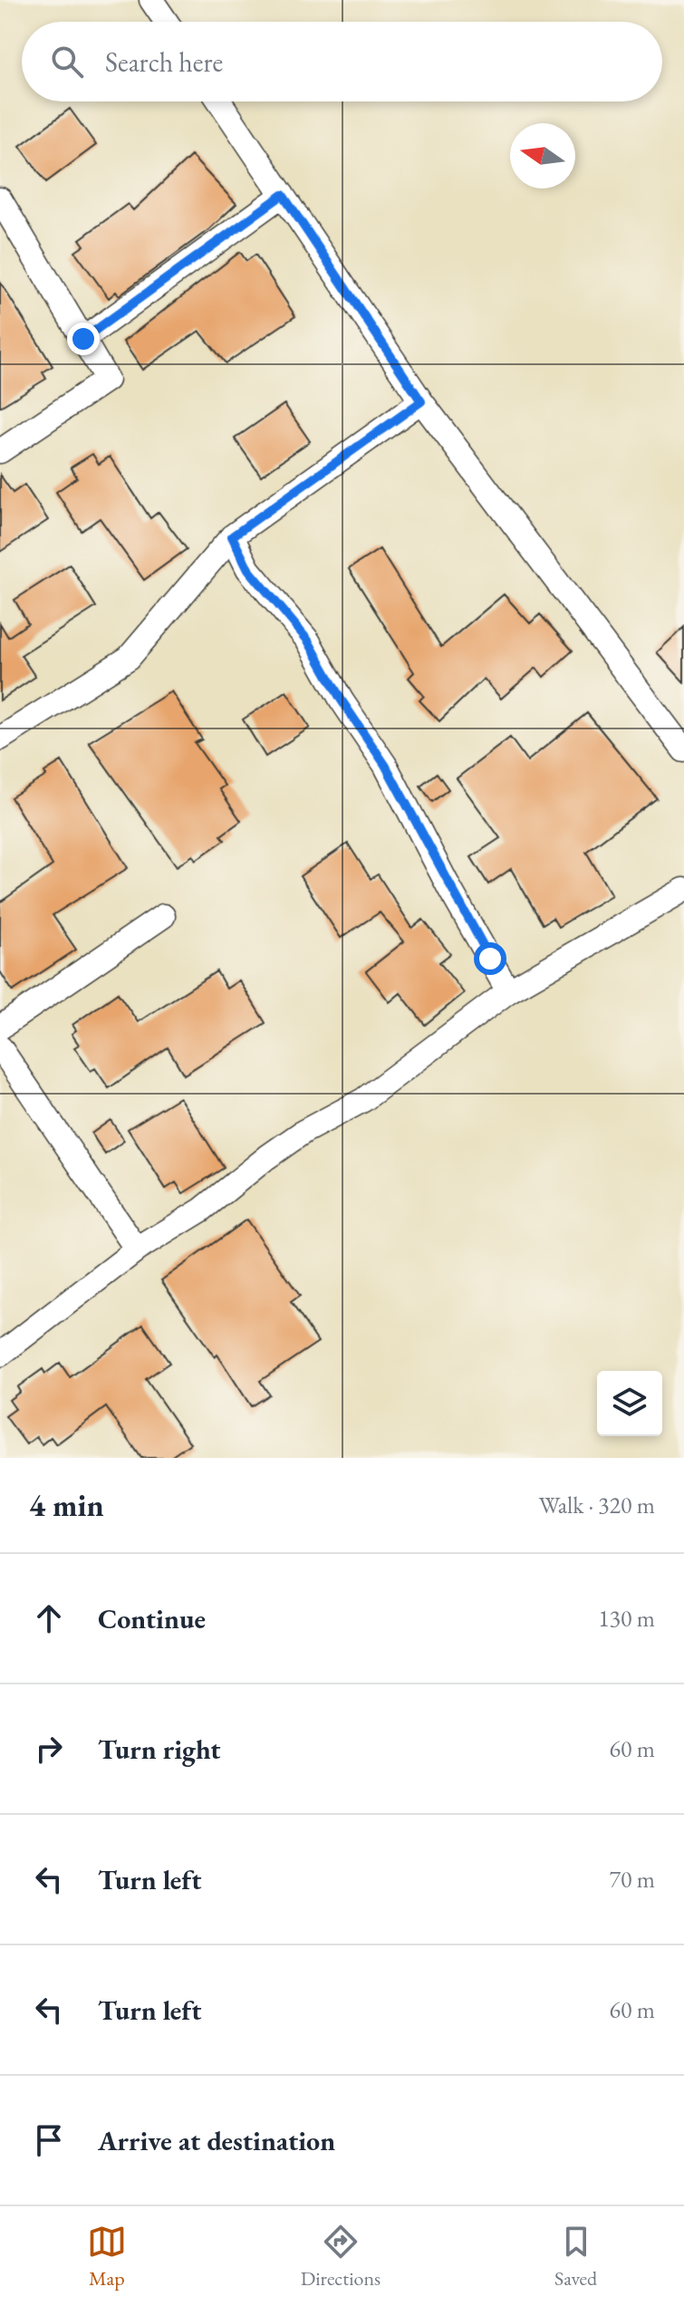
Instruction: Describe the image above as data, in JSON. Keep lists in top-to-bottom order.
{
  "north": "left",
  "page": {
    "search": "Search here",
    "heading": ["4 min", "Walk · 320 m"],
    "list": [
      ["Continue", "130 m"],
      ["Turn right", "60 m"],
      ["Turn left", "70 m"],
      ["Turn left", "60 m"],
      "Arrive at destination"
    ],
    "nav": ["Map", "Directions", "Saved"]
  }
}
